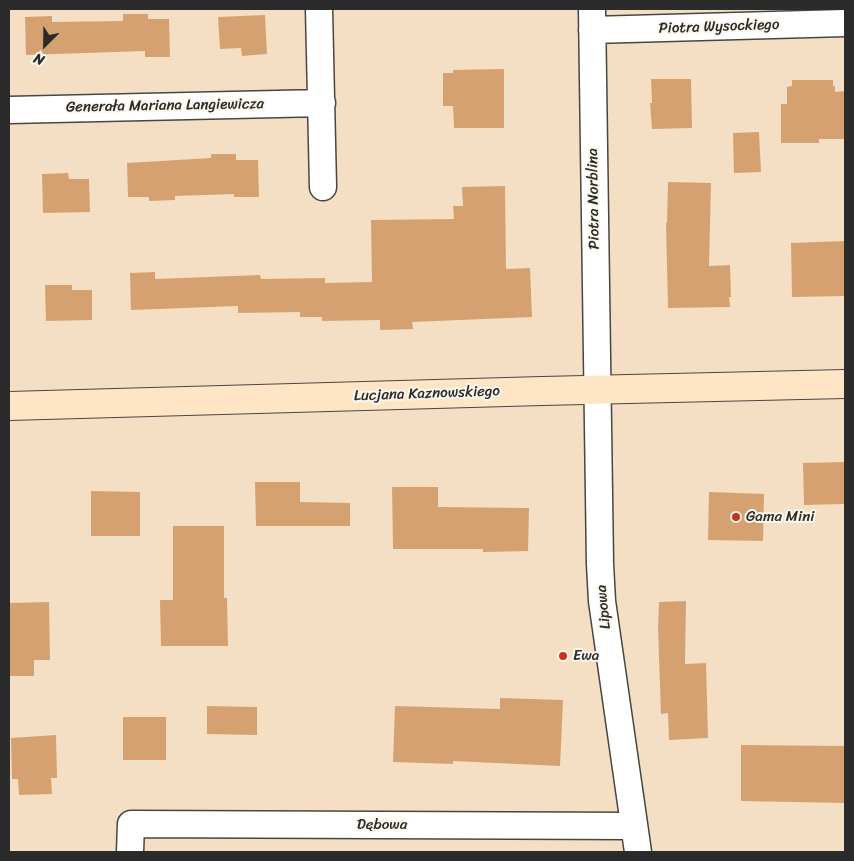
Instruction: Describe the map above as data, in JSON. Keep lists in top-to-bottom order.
{
  "streets": {
    "street": [
      "Piotra Wysockiego",
      "Generała Mariana Langiewicza",
      "Piotra Norblina",
      "Lucjana Kaznowskiego",
      "Lipowa",
      "Dębowa"
    ]
  },
  "crossings": [
    ["Piotra Wysockiego", "Piotra Norblina"],
    ["Piotra Norblina", "Lucjana Kaznowskiego"],
    ["Piotra Norblina", "Lipowa"],
    ["Lucjana Kaznowskiego", "Lipowa"],
    ["Lipowa", "Dębowa"]
  ],
  "places": ["Gama Mini", "Ewa"],
  "north": "bottom left"
}
